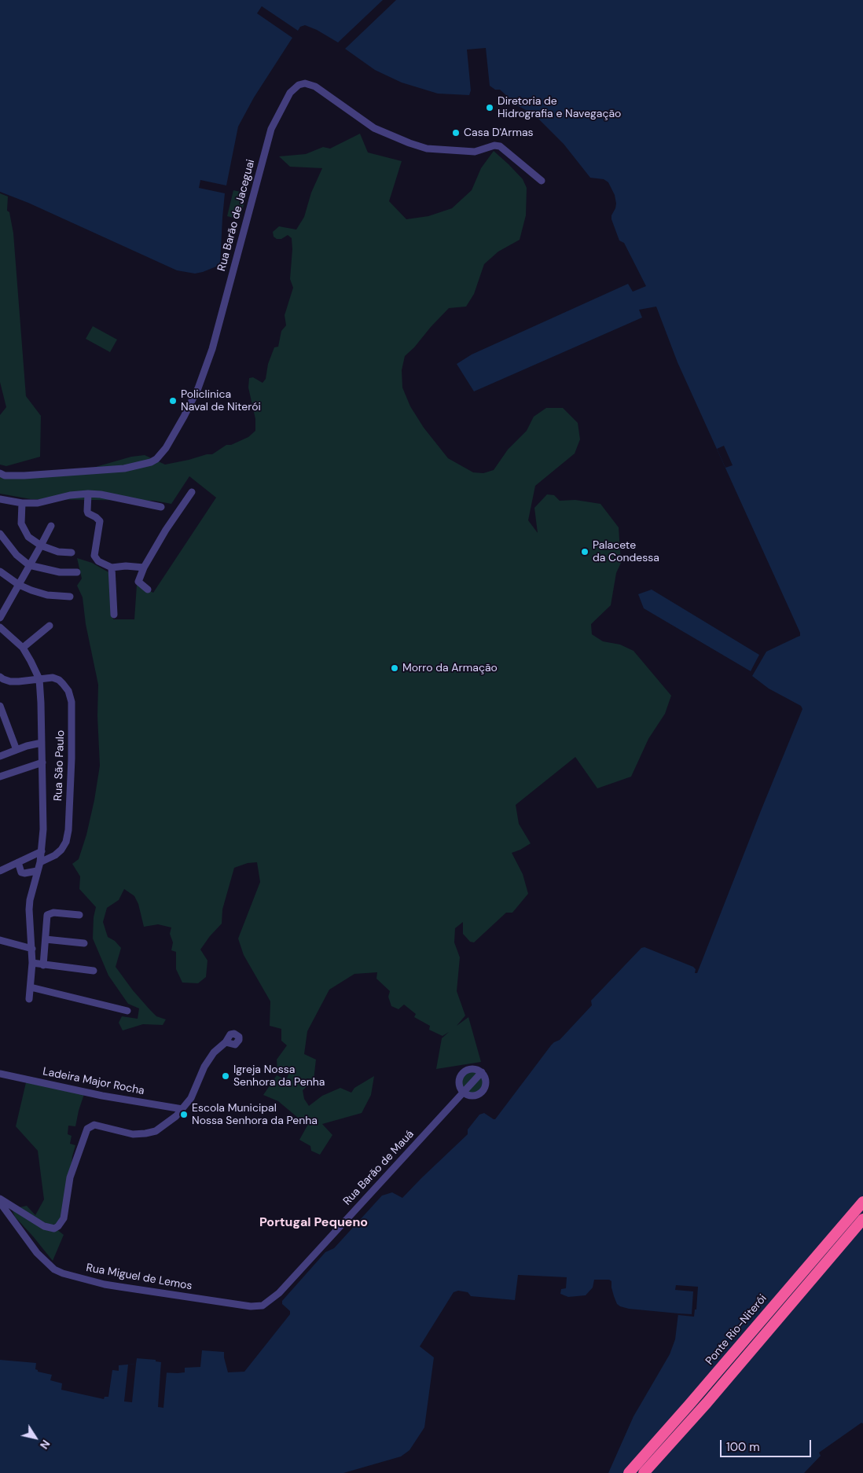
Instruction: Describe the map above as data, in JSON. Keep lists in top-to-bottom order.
{
  "streets": {
    "highway": ["Ponte Rio-Niterói"],
    "street": [
      "Rua Barão de Jaceguai",
      "Rua São Paulo",
      "Ladeira Major Rocha",
      "Rua Barão de Mauá",
      "Rua Miguel de Lemos"
    ]
  },
  "crossings": [
    ["Rua Barão de Mauá", "Rua Miguel de Lemos"]
  ],
  "districts": ["Portugal Pequeno"],
  "places": [
    "Diretoria de Hidrografia e Navegação",
    "Casa D'Armas",
    "Policlinica Naval de Niterói",
    "Palacete da Condessa",
    "Morro da Armação",
    "Igreja Nossa Senhora da Penha",
    "Escola Municipal Nossa Senhora da Penha"
  ],
  "scale_bar": "100 m",
  "north": "bottom right"
}
